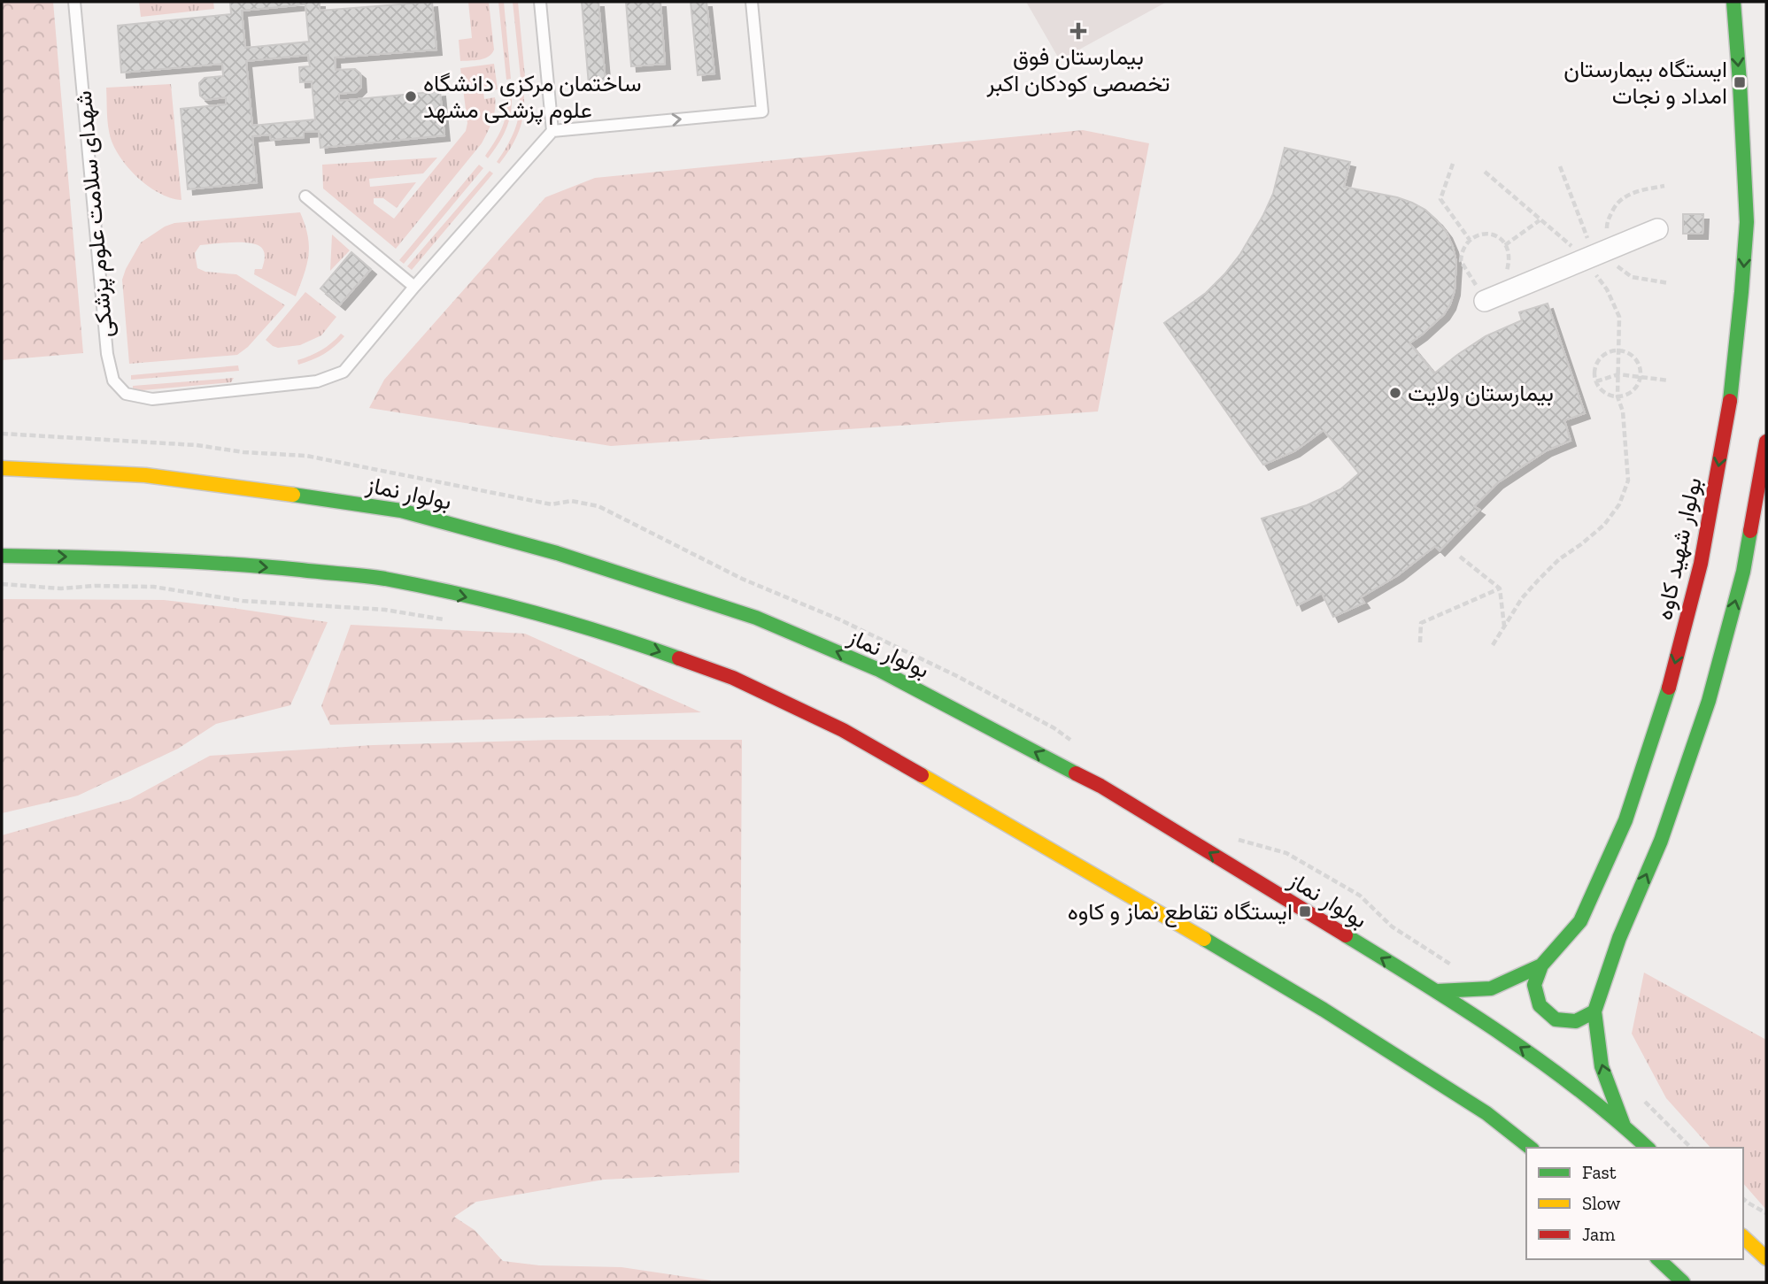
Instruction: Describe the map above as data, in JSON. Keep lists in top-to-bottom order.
{
  "streets": {
    "main road": ["بولوار نماز", "بولوار شهید کاوه"],
    "lane": ["شهدای سلامت علوم پزشکی"]
  },
  "crossings": [
    ["بولوار نماز", "بولوار شهید کاوه"]
  ],
  "places": {
    "health": ["بیمارستان فوق تخصصی کودکان اکبر"],
    "transit": ["ایستگاه بیمارستان امداد و نجات", "ایستگاه تقاطع نماز و کاوه"],
    "other": ["ساختمان مرکزی دانشگاه علوم پزشکی مشهد", "بیمارستان ولایت"]
  },
  "legend": ["Fast", "Slow", "Jam"]
}
